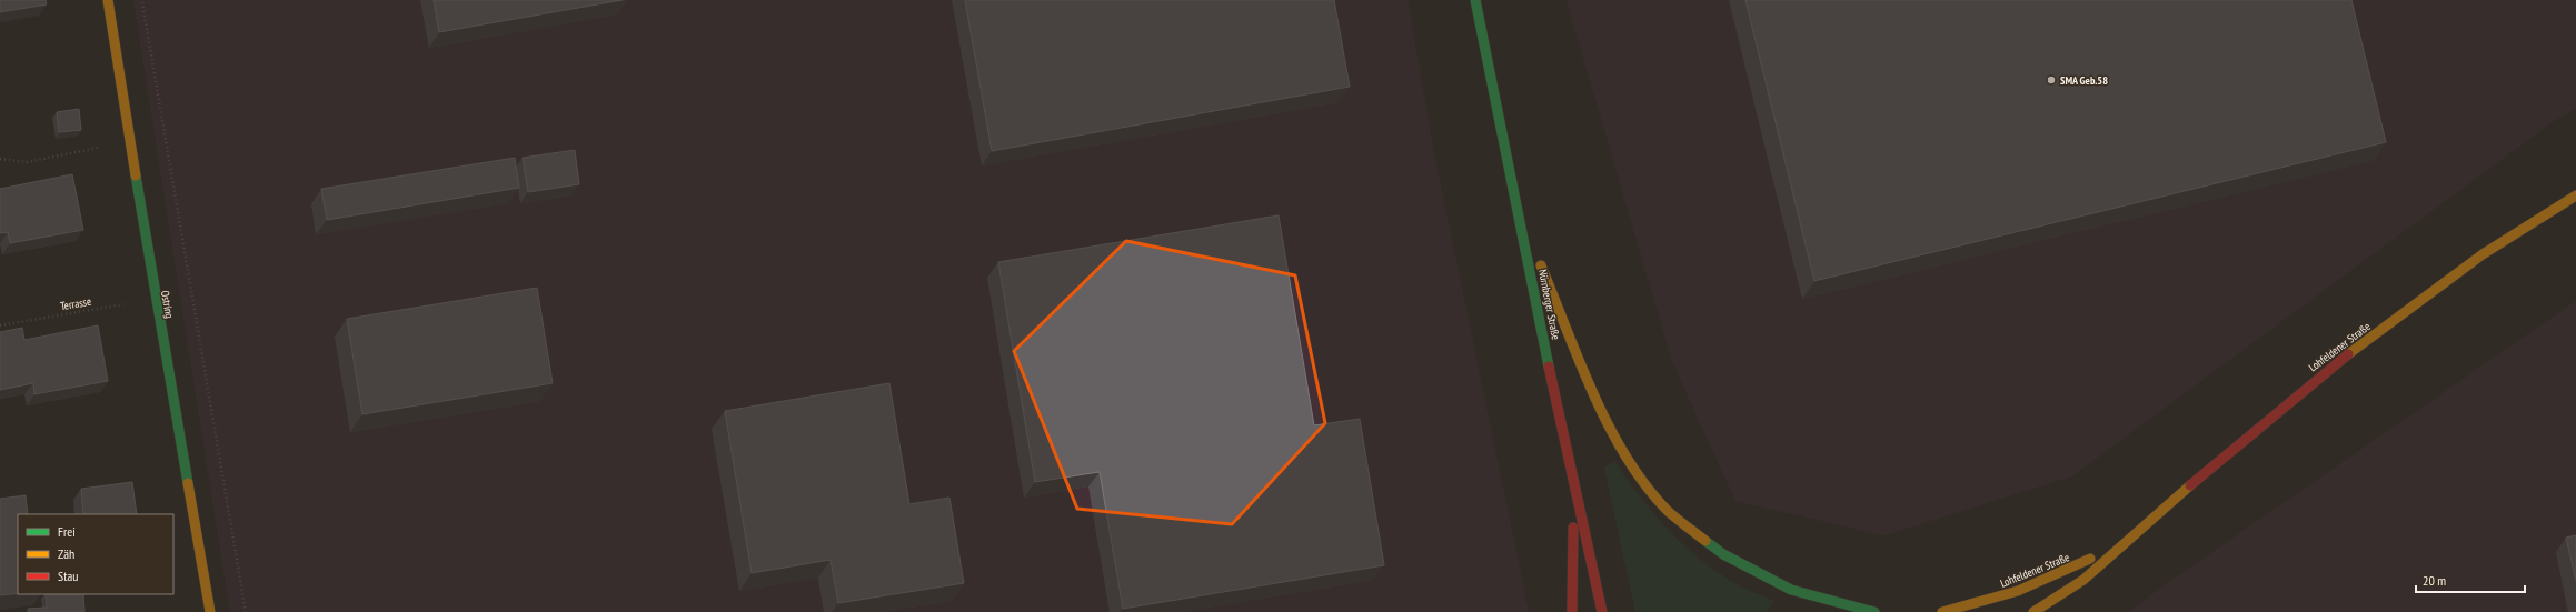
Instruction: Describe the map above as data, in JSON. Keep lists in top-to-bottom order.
{
  "streets": {
    "main road": ["Ostring", "Nürnberger Straße", "Lohfeldener Straße"],
    "path": ["Terrasse"]
  },
  "crossings": [
    ["Terrasse", "Ostring"]
  ],
  "places": ["SMA Geb.58"],
  "legend": ["Frei", "Zäh", "Stau"],
  "scale_bar": "20 m"
}
